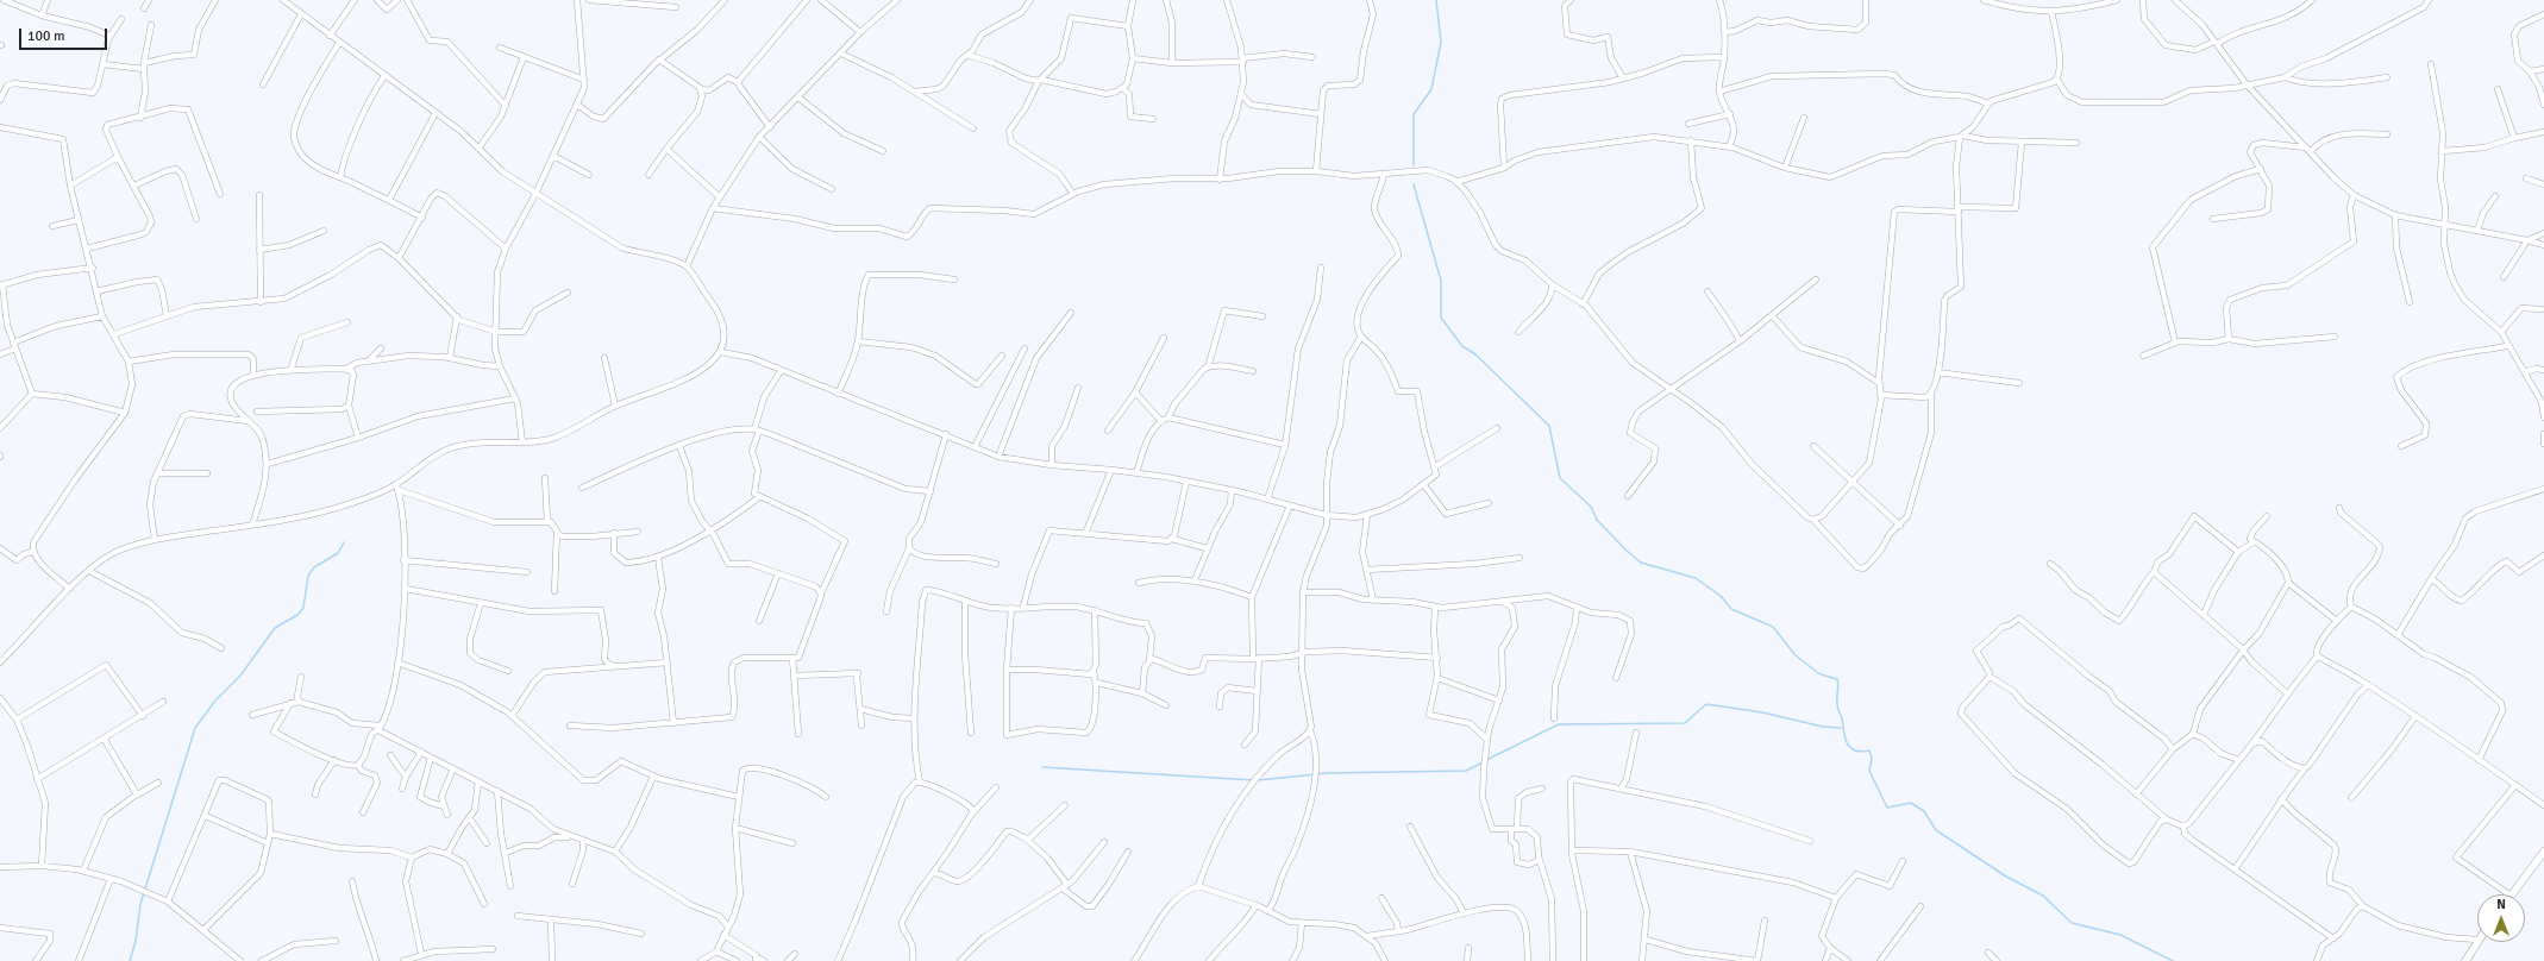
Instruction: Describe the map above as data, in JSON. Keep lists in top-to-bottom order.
{
  "scale_bar": "100 m",
  "north": "top"
}
